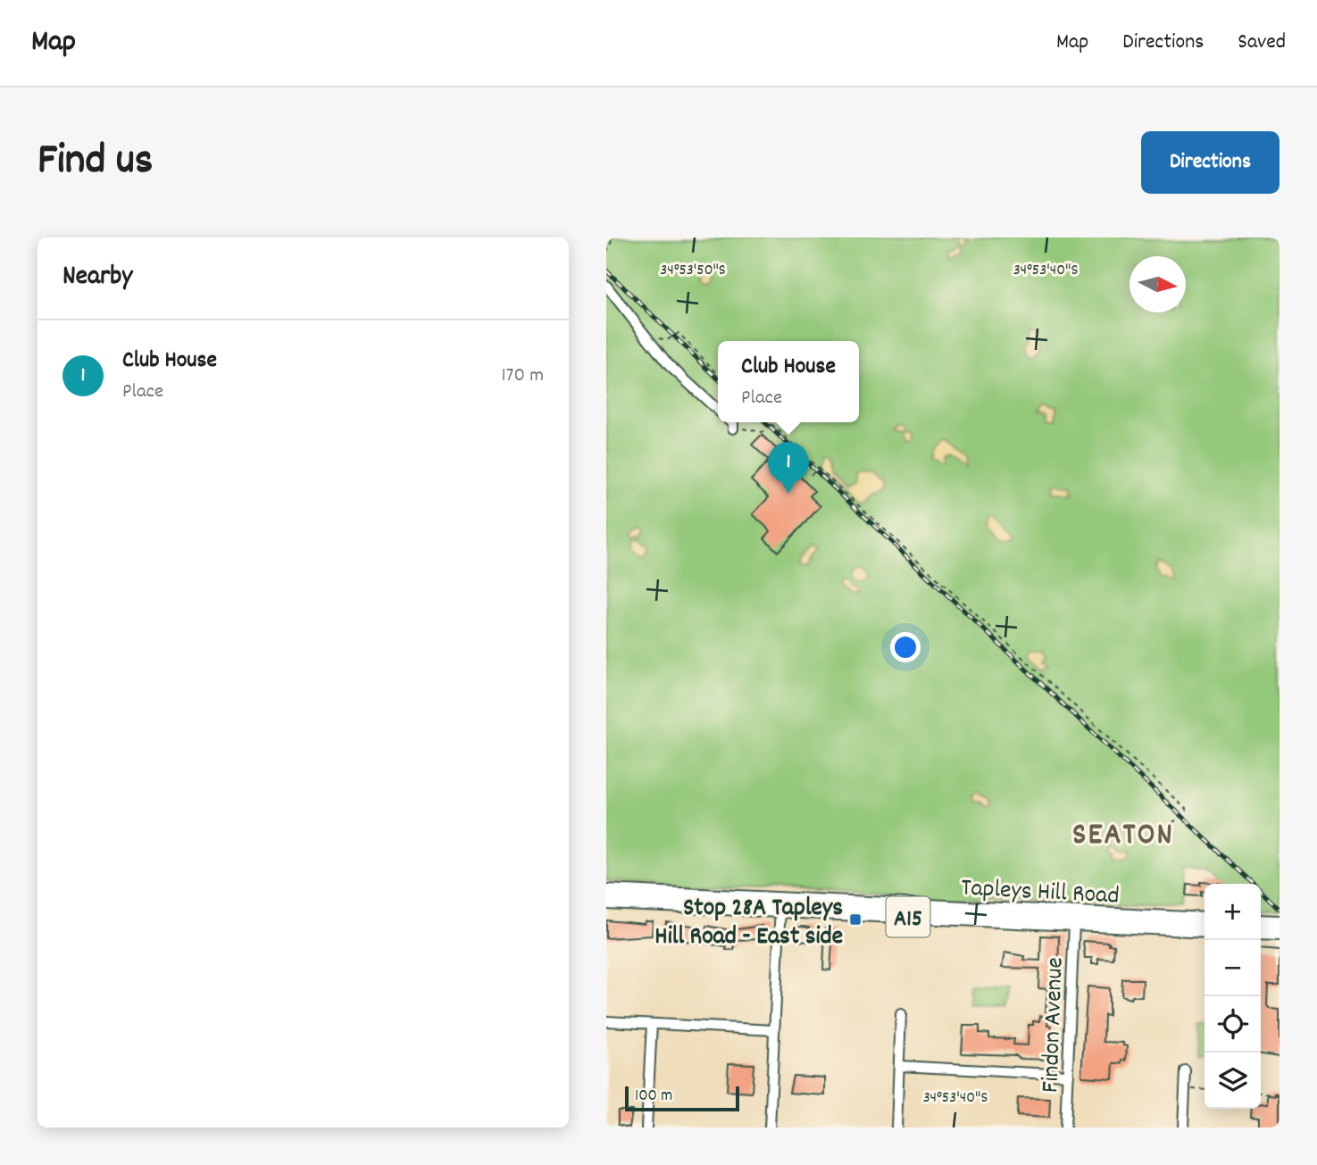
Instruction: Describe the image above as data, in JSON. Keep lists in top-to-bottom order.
{
  "streets": {
    "main road": ["Tapleys Hill Road", "A15"],
    "street": ["Findon Avenue"]
  },
  "crossings": [
    ["Tapleys Hill Road", "Findon Avenue"]
  ],
  "districts": ["SEATON"],
  "places": {
    "transit": ["Stop 28A Tapleys Hill Road - East side"]
  },
  "scale_bar": "100 m",
  "north": "right",
  "page": {
    "header": "Map",
    "nav": ["Map", "Directions", "Saved"],
    "title": "Find us",
    "buttons": "Directions",
    "heading": "Nearby",
    "list": [
      {
        "mark": "1",
        "name": "Club House",
        "note": "Place",
        "value": "170 m"
      }
    ],
    "popup": ["Club House", "Place"],
    "pins": "1",
    "map_buttons": ["+", "−"],
    "scale": "100 m"
  },
  "coordinates": ["34°53'50\"S", "34°53'40\"S"]
}
